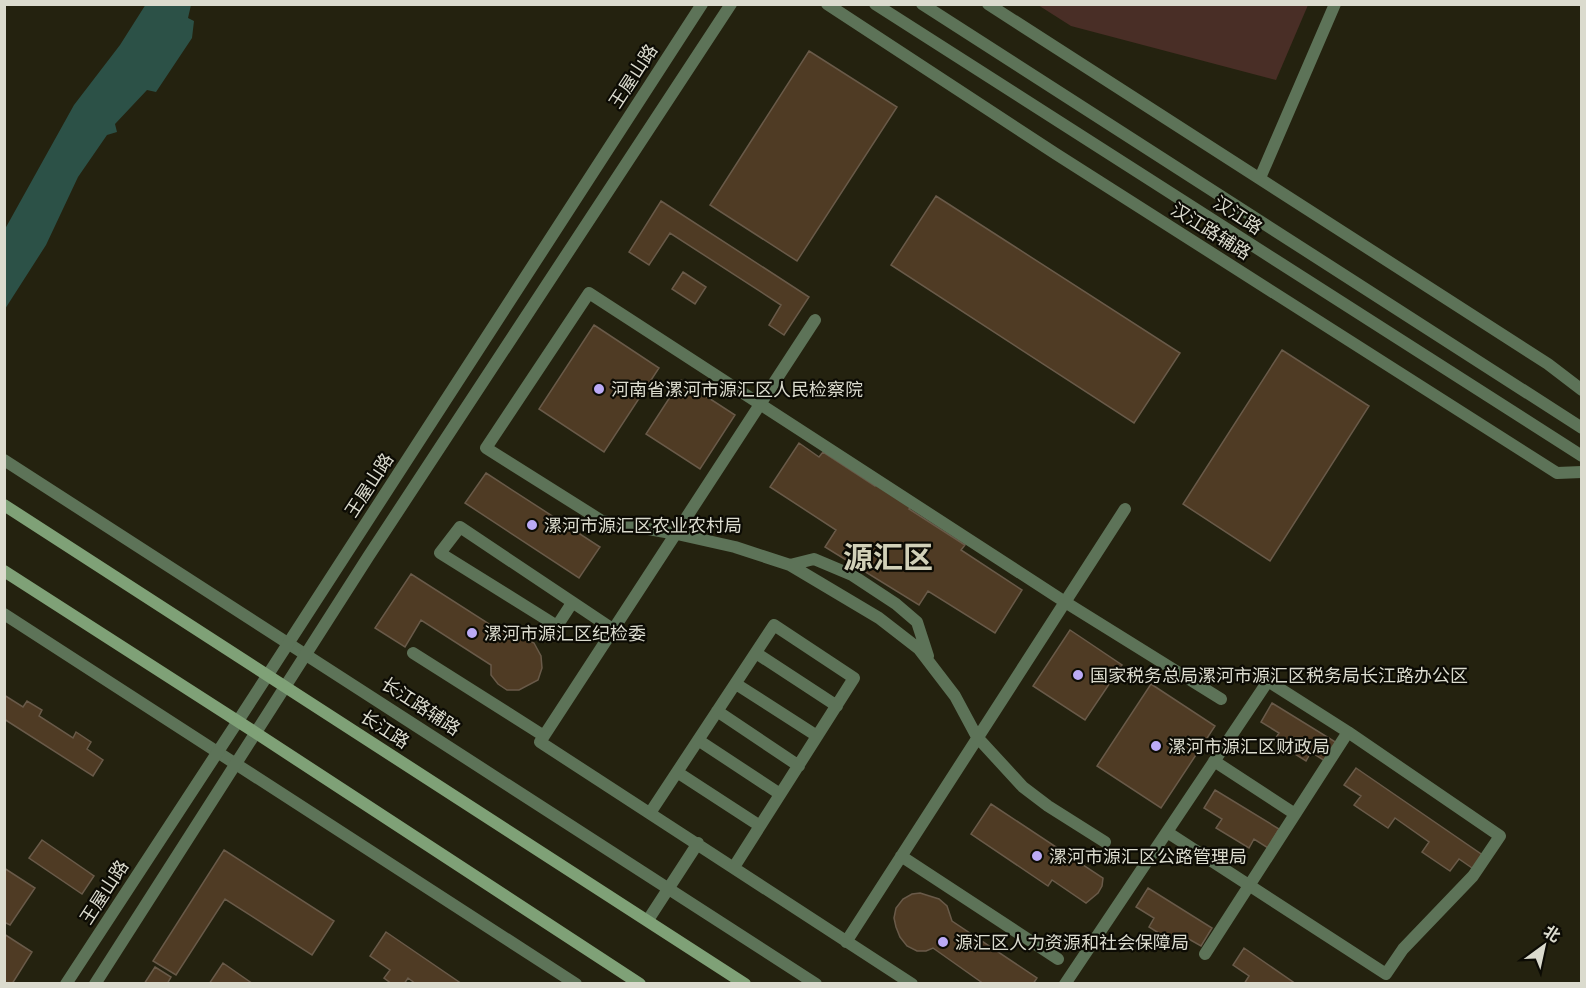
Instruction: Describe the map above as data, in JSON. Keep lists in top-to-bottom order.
{
  "streets": {
    "main road": ["长江路"],
    "street": [
      "王屋山路",
      "汉江路",
      "汉江路辅路",
      "长江路辅路"
    ]
  },
  "crossings": [
    ["王屋山路", "长江路辅路"],
    ["王屋山路", "长江路"]
  ],
  "districts": ["源汇区"],
  "places": [
    "河南省漯河市源汇区人民检察院",
    "漯河市源汇区农业农村局",
    "漯河市源汇区纪检委",
    "国家税务总局漯河市源汇区税务局长江路办公区",
    "漯河市源汇区财政局",
    "漯河市源汇区公路管理局",
    "源汇区人力资源和社会保障局"
  ],
  "north": "top right"
}
